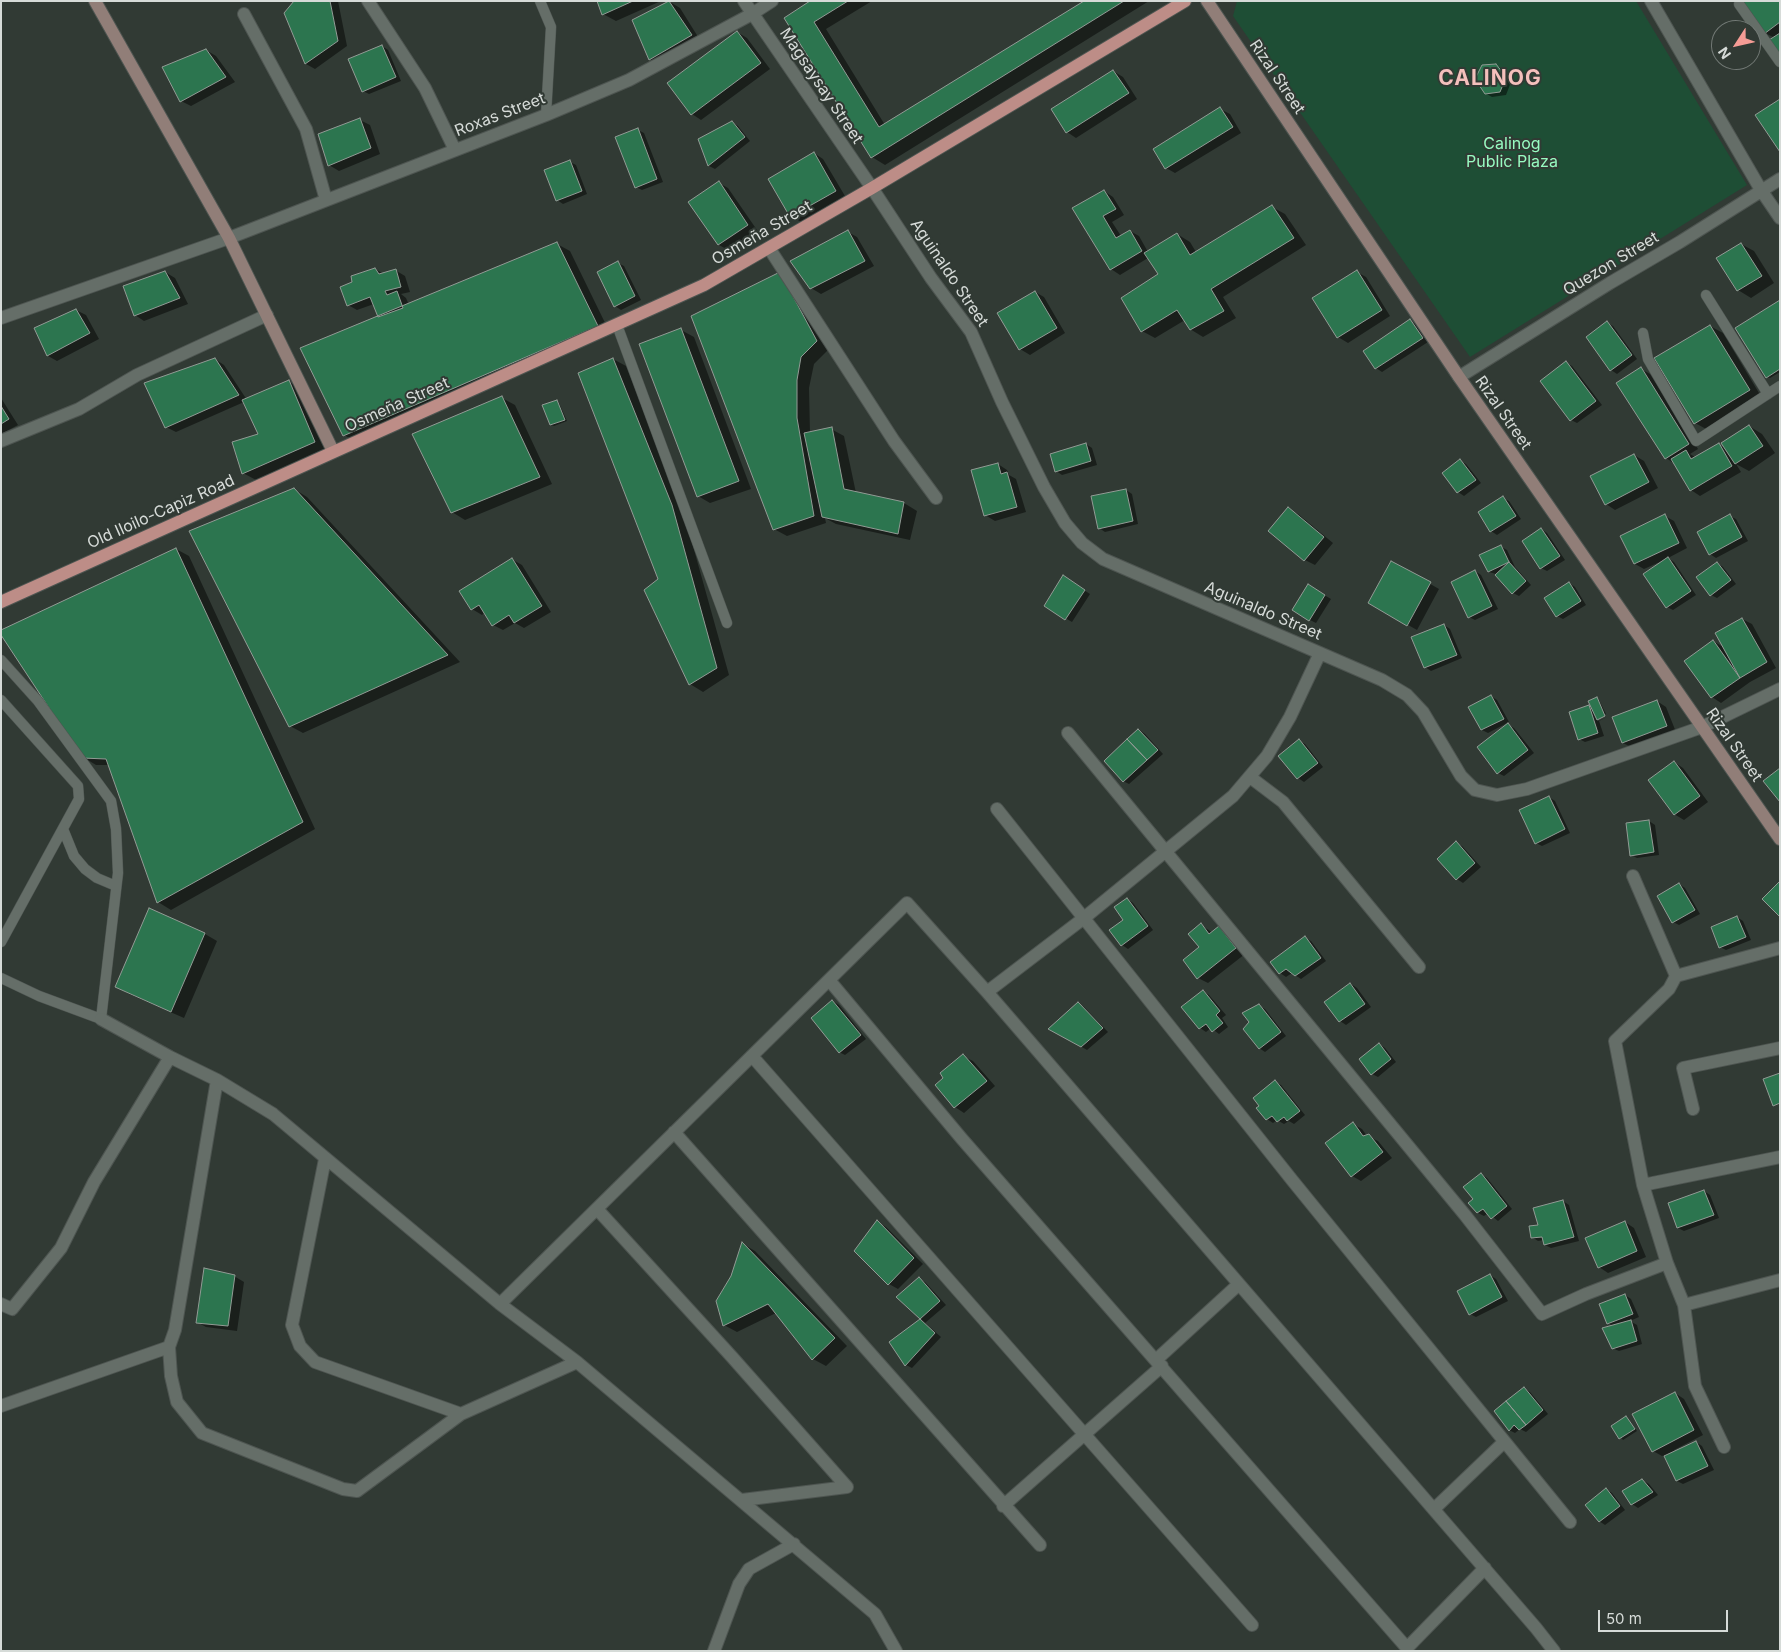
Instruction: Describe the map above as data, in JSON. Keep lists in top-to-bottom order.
{
  "streets": {
    "main road": ["Osmeña Street", "Old Iloilo-Capiz Road"],
    "street": [
      "Rizal Street",
      "Magsaysay Street",
      "Roxas Street",
      "Quezon Street",
      "Aguinaldo Street"
    ]
  },
  "crossings": [
    ["Rizal Street", "Quezon Street"],
    ["Rizal Street", "Aguinaldo Street"],
    ["Magsaysay Street", "Roxas Street"],
    ["Magsaysay Street", "Osmeña Street"],
    ["Magsaysay Street", "Aguinaldo Street"],
    ["Osmeña Street", "Aguinaldo Street"],
    ["Osmeña Street", "Old Iloilo-Capiz Road"]
  ],
  "districts": ["CALINOG"],
  "parks": ["Calinog Public Plaza"],
  "scale_bar": "50 m",
  "north": "bottom left"
}
